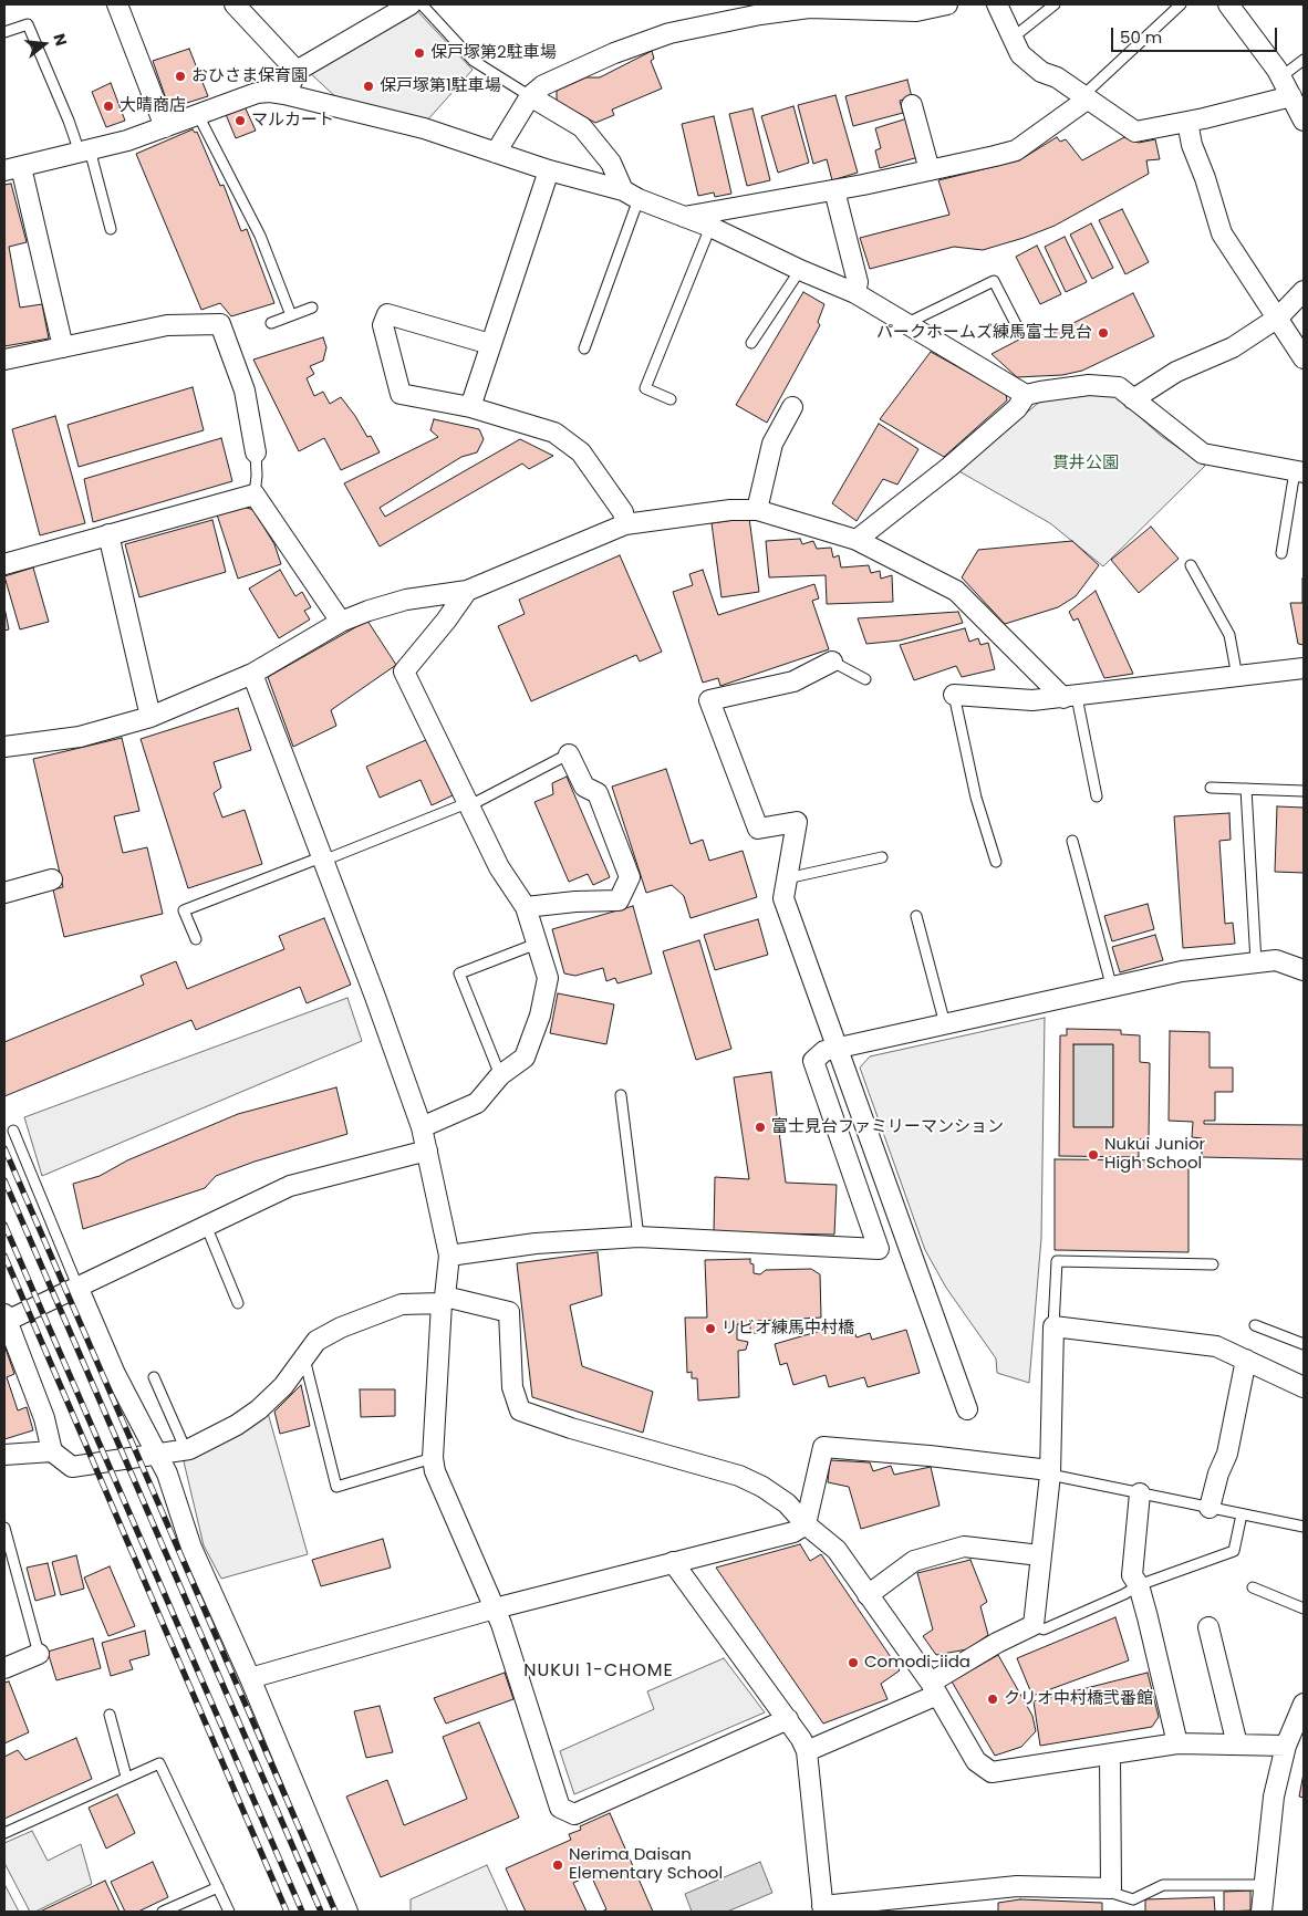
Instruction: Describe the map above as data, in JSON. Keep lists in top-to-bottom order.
{
  "districts": ["NUKUI 1-CHOME"],
  "parks": ["貫井公園"],
  "places": [
    "保戸塚第2駐車場",
    "おひさま保育園",
    "保戸塚第1駐車場",
    "大晴商店",
    "マルカート",
    "パークホームズ練馬富士見台",
    "富士見台ファミリーマンション",
    "Nukui Junior High School",
    "リビオ練馬中村橋",
    "Comodi-iida",
    "クリオ中村橋弐番館",
    "Nerima Daisan Elementary School"
  ],
  "scale_bar": "50 m",
  "north": "right"
}
